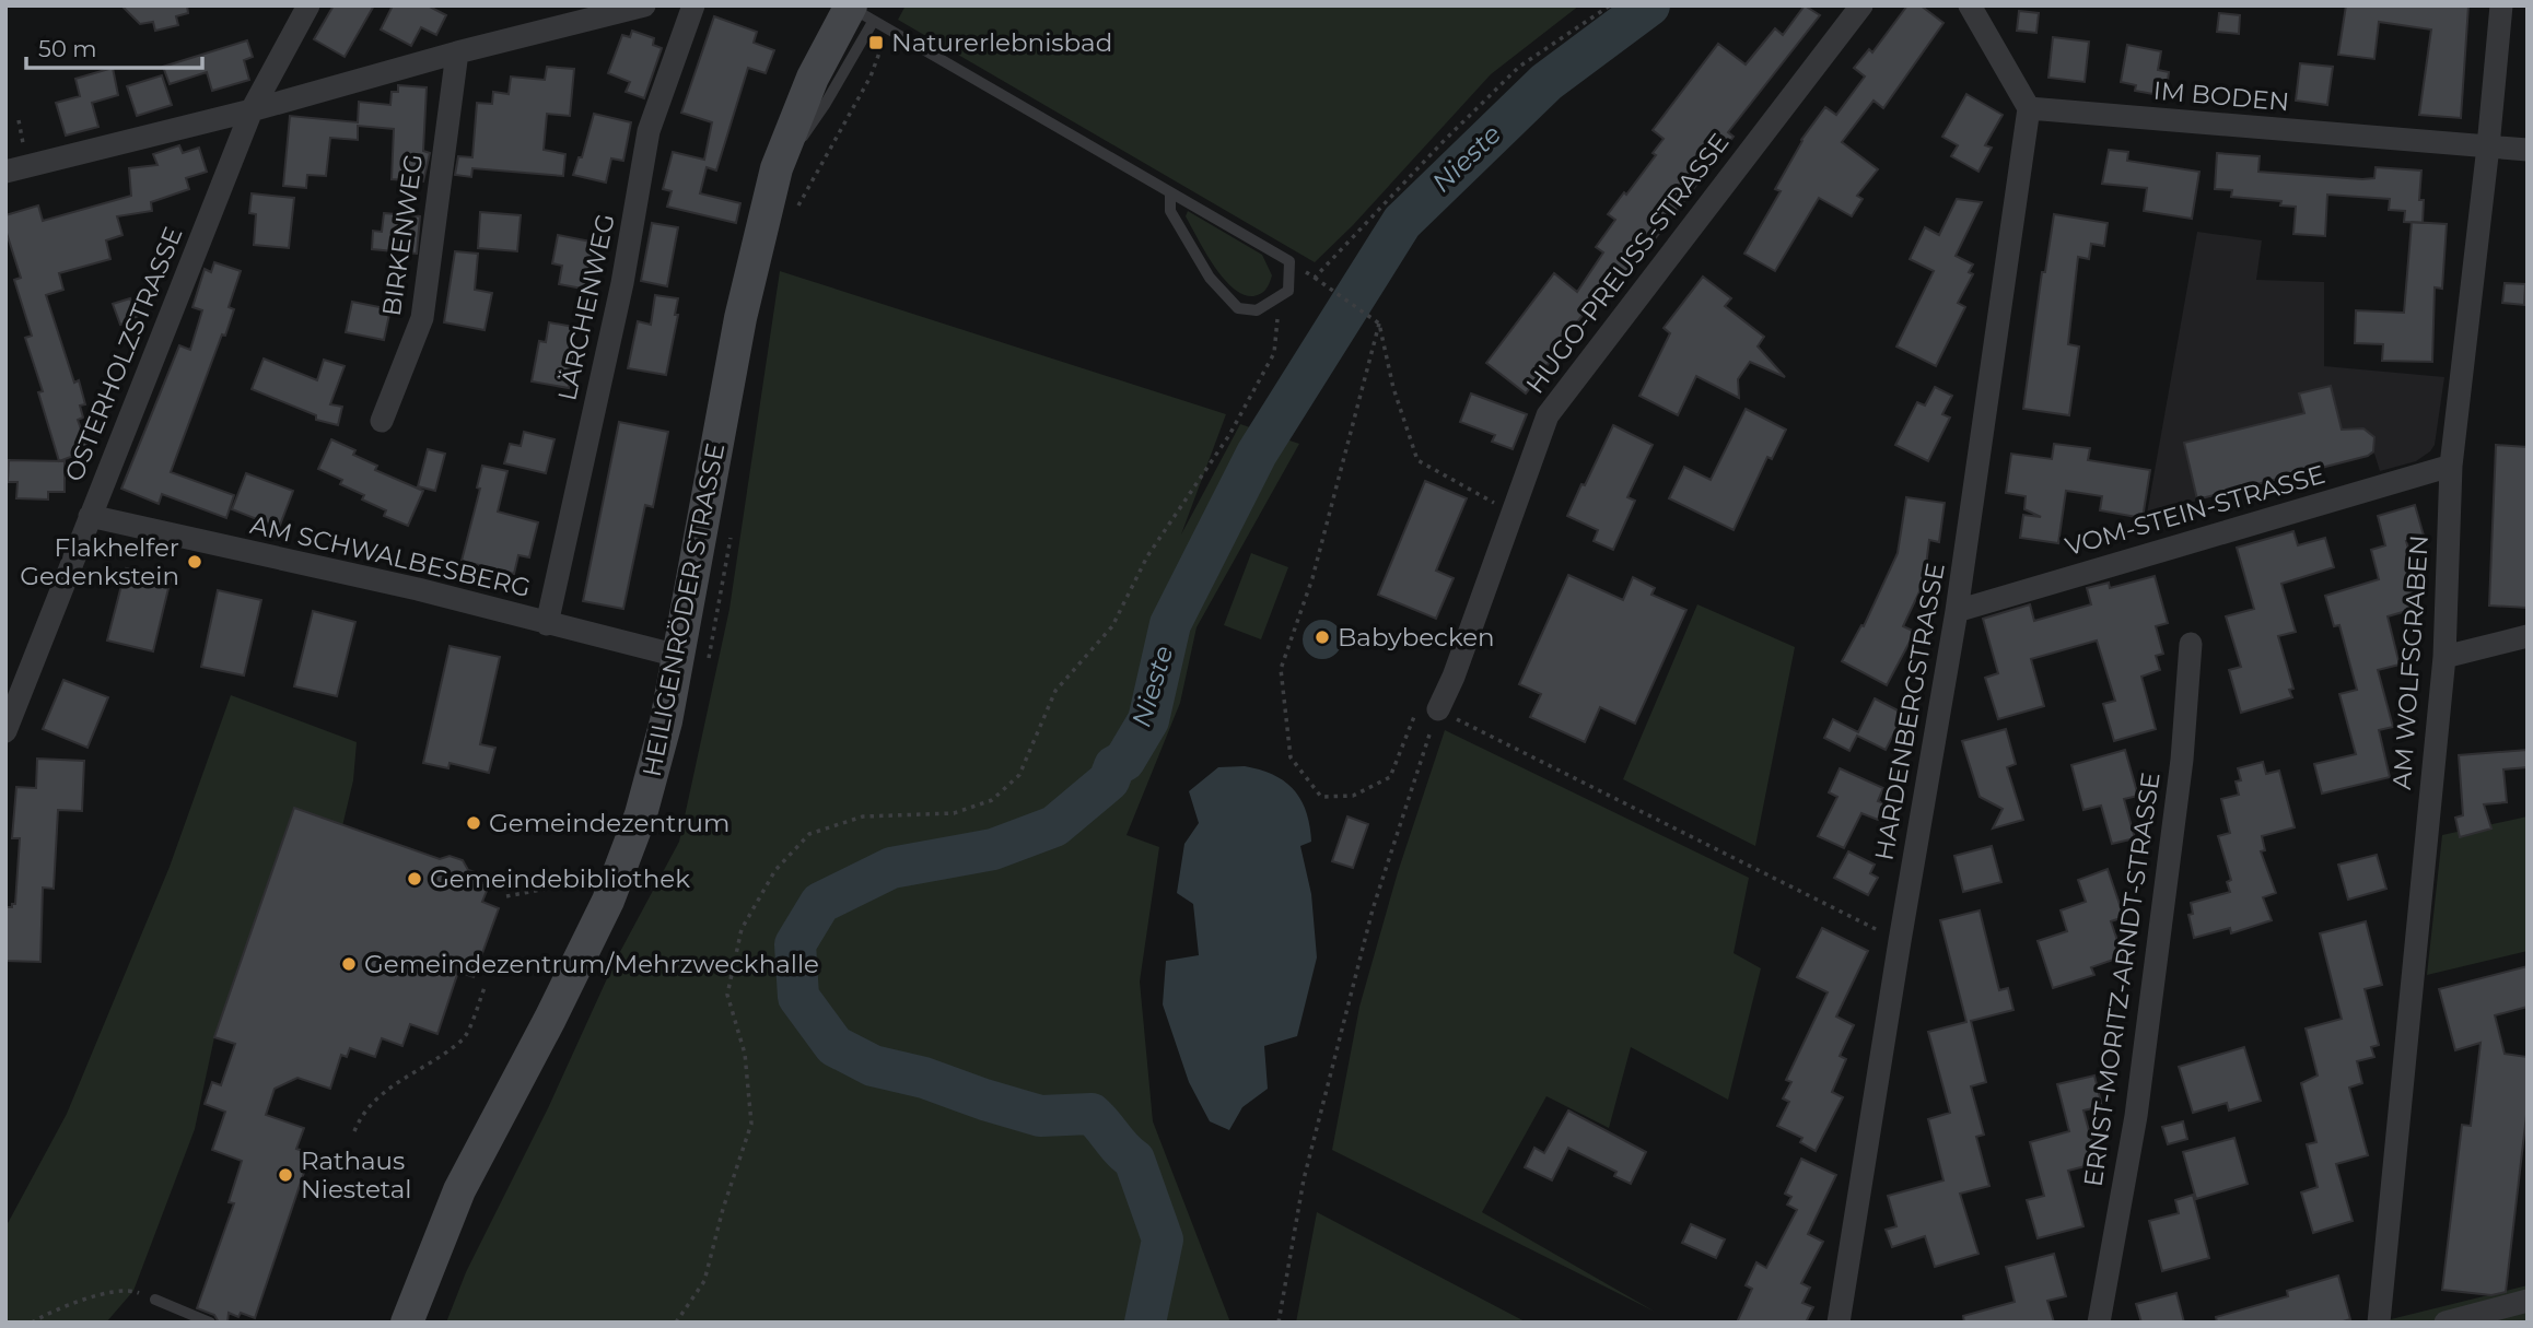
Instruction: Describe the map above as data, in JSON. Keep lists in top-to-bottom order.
{
  "streets": {
    "street": [
      "IM BODEN",
      "BIRKENWEG",
      "HUGO-PREUSS-STRASSE",
      "LÄRCHENWEG",
      "OSTERHOLZSTRASSE",
      "VOM-STEIN-STRASSE",
      "AM SCHWALBESBERG",
      "HEILIGENRÖDER STRASSE",
      "AM WOLFSGRABEN",
      "HARDENBERGSTRASSE",
      "ERNST-MORITZ-ARNDT-STRASSE"
    ]
  },
  "crossings": [
    ["IM BODEN", "AM WOLFSGRABEN"],
    ["IM BODEN", "HARDENBERGSTRASSE"],
    ["LÄRCHENWEG", "AM SCHWALBESBERG"],
    ["OSTERHOLZSTRASSE", "AM SCHWALBESBERG"],
    ["VOM-STEIN-STRASSE", "AM WOLFSGRABEN"],
    ["VOM-STEIN-STRASSE", "HARDENBERGSTRASSE"],
    ["AM SCHWALBESBERG", "HEILIGENRÖDER STRASSE"]
  ],
  "water": ["Nieste"],
  "places": {
    "transit": ["Naturerlebnisbad"],
    "other": [
      "Flakhelfer Gedenkstein",
      "Babybecken",
      "Gemeindezentrum",
      "Gemeindebibliothek",
      "Gemeindezentrum/Mehrzweckhalle",
      "Rathaus Niestetal"
    ]
  },
  "scale_bar": "50 m"
}
